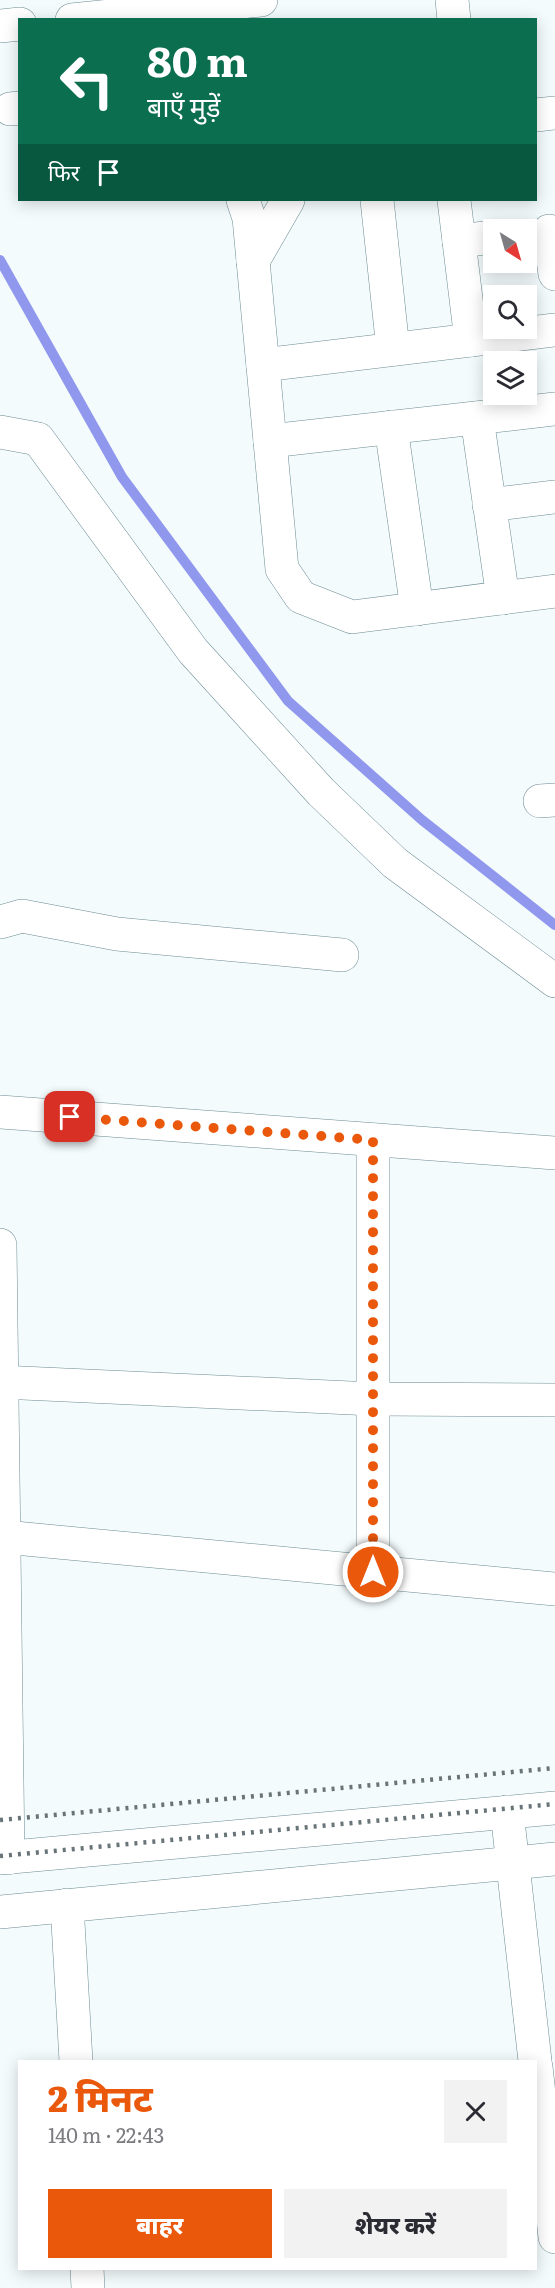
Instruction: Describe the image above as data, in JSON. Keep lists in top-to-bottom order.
{
  "north": "bottom right",
  "page": {
    "turn": ["80 m", "बाएँ मुड़ें"],
    "then": "फिर",
    "heading": ["2 मिनट", "140 m · 22:43"],
    "buttons": ["बाहर", "शेयर करें"]
  }
}
